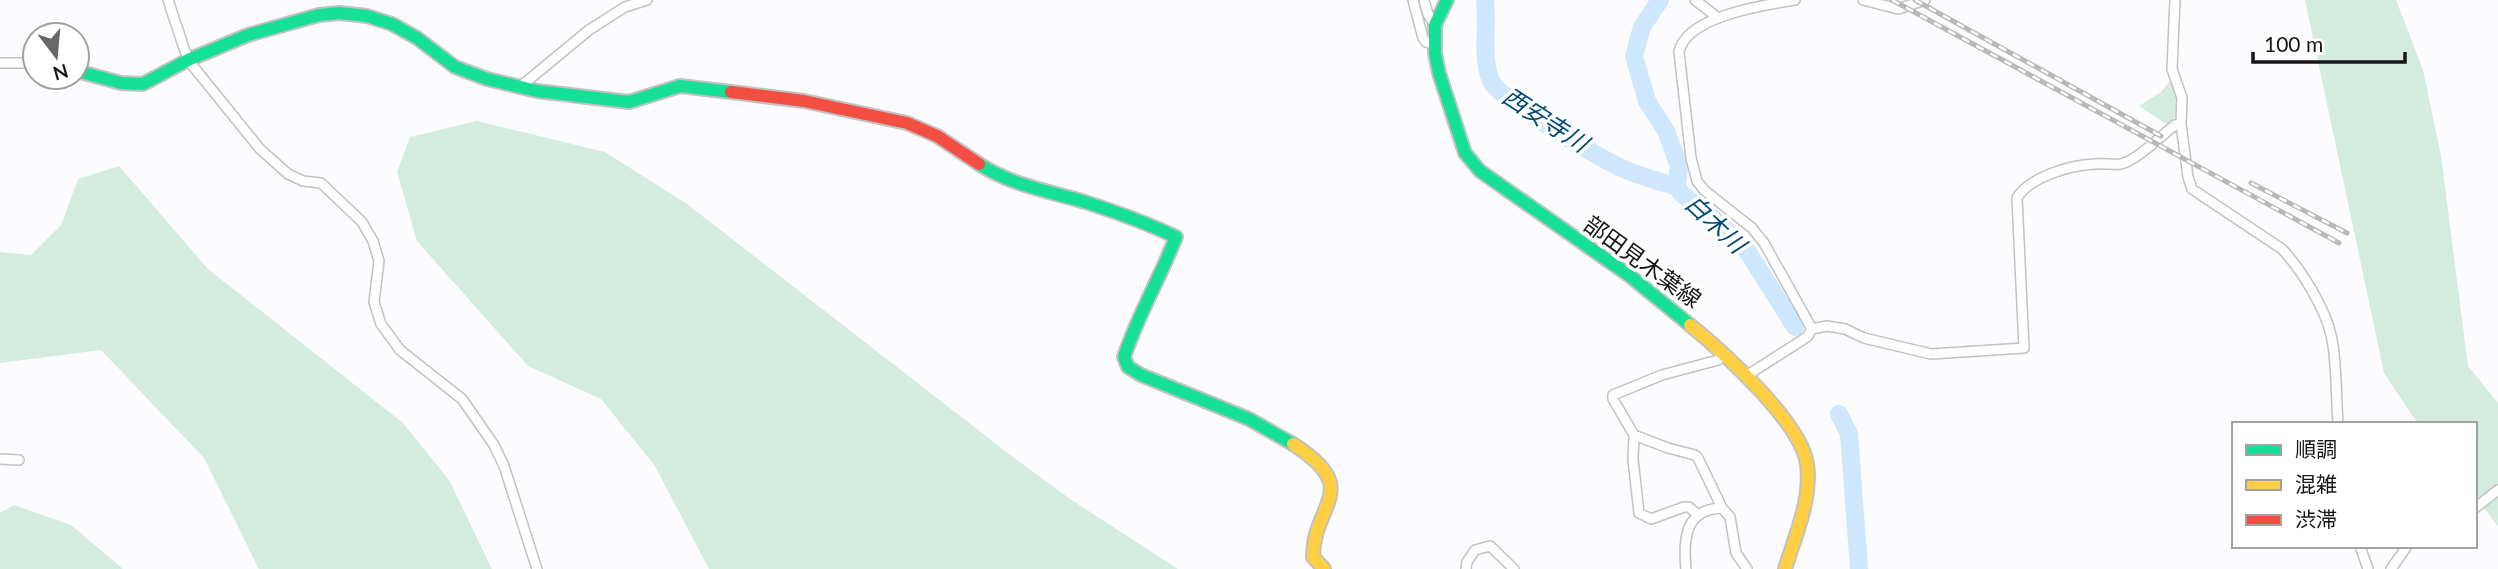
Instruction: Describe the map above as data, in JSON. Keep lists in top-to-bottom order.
{
  "streets": {
    "street": ["部田見木葉線"]
  },
  "water": ["西安寺川", "白木川"],
  "legend": ["順調", "混雑", "渋滞"],
  "scale_bar": "100 m",
  "north": "bottom"
}
